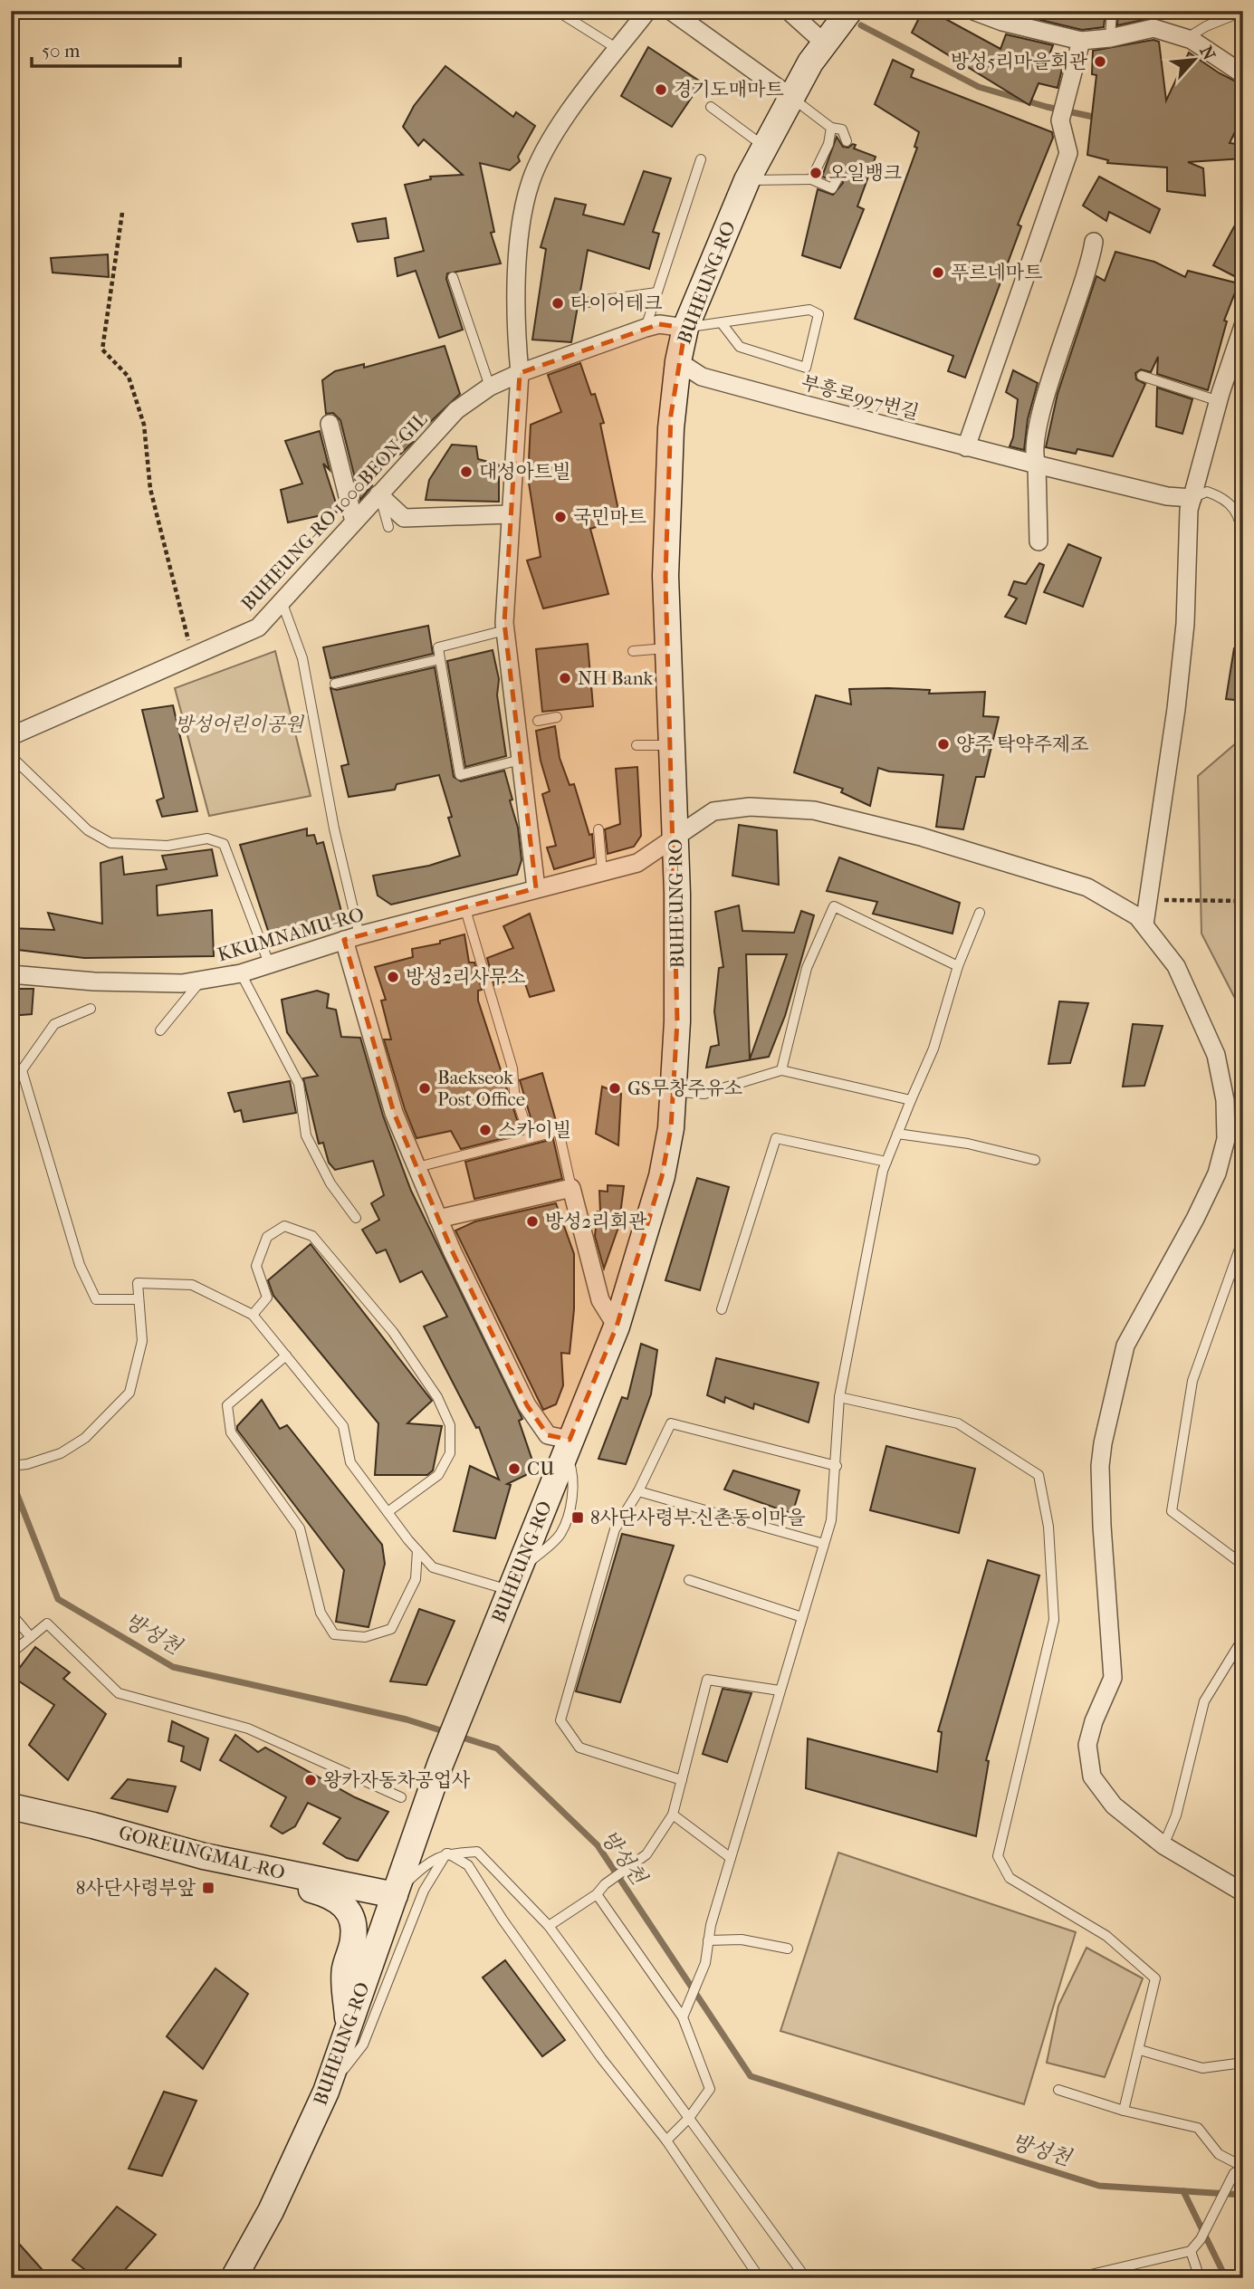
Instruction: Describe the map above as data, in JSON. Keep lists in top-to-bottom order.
{
  "streets": {
    "main road": ["BUHEUNG-RO", "GOREUNGMAL-RO"],
    "street": ["부흥로997번길", "BUHEUNG-RO 1000BEON-GIL", "KKUMNAMU-RO"]
  },
  "crossings": [
    ["BUHEUNG-RO", "부흥로997번길"],
    ["BUHEUNG-RO", "BUHEUNG-RO 1000BEON-GIL"],
    ["BUHEUNG-RO", "KKUMNAMU-RO"],
    ["BUHEUNG-RO", "GOREUNGMAL-RO"]
  ],
  "water": ["방성천"],
  "parks": ["방성어린이공원"],
  "places": {
    "other": [
      "방성5리마을회관",
      "경기도매마트",
      "오일뱅크",
      "푸르네마트",
      "타이어테크",
      "대성아트빌",
      "국민마트",
      "NH Bank",
      "양주 탁약주제조",
      "방성2리사무소",
      "Baekseok Post Office",
      "GS무창주유소",
      "스카이빌",
      "방성2리회관",
      "CU",
      "왕카자동차공업사"
    ],
    "transit": ["8사단사령부.신촌동이마을", "8사단사령부앞"]
  },
  "scale_bar": "50 m",
  "north": "top right"
}
